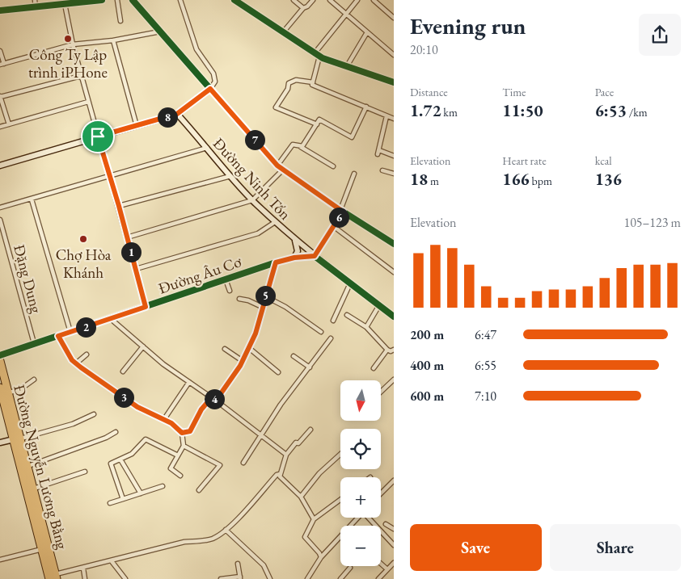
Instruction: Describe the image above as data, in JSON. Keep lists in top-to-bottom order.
{
  "streets": {
    "highway": ["Đường Nguyễn Lương Bằng"],
    "street": ["Đường Ninh Tốn", "Đường Âu Cơ", "Đặng Dung"]
  },
  "crossings": [
    ["Đường Ninh Tốn", "Đường Âu Cơ"],
    ["Đường Âu Cơ", "Đặng Dung"]
  ],
  "places": ["Công Ty Lập trình iPHone", "Chợ Hòa Khánh"],
  "north": "bottom",
  "page": {
    "heading": ["Evening run", "20:10"],
    "stats": [
      ["Distance", "1.72 km"],
      ["Time", "11:50"],
      ["Pace", "6:53 /km"],
      ["Elevation", "18 m"],
      ["Heart rate", "166 bpm"],
      ["kcal", "136"]
    ],
    "pins": [
      "8",
      "7",
      "6",
      "1",
      "5",
      "2",
      "3",
      "4"
    ],
    "chart": ["Elevation", "105–123 m"],
    "list": [
      {
        "name": "200 m",
        "note": "6:47"
      },
      {
        "name": "400 m",
        "note": "6:55"
      },
      {
        "name": "600 m",
        "note": "7:10"
      }
    ],
    "map_buttons": ["+", "−"],
    "buttons": ["Save", "Share"]
  }
}
